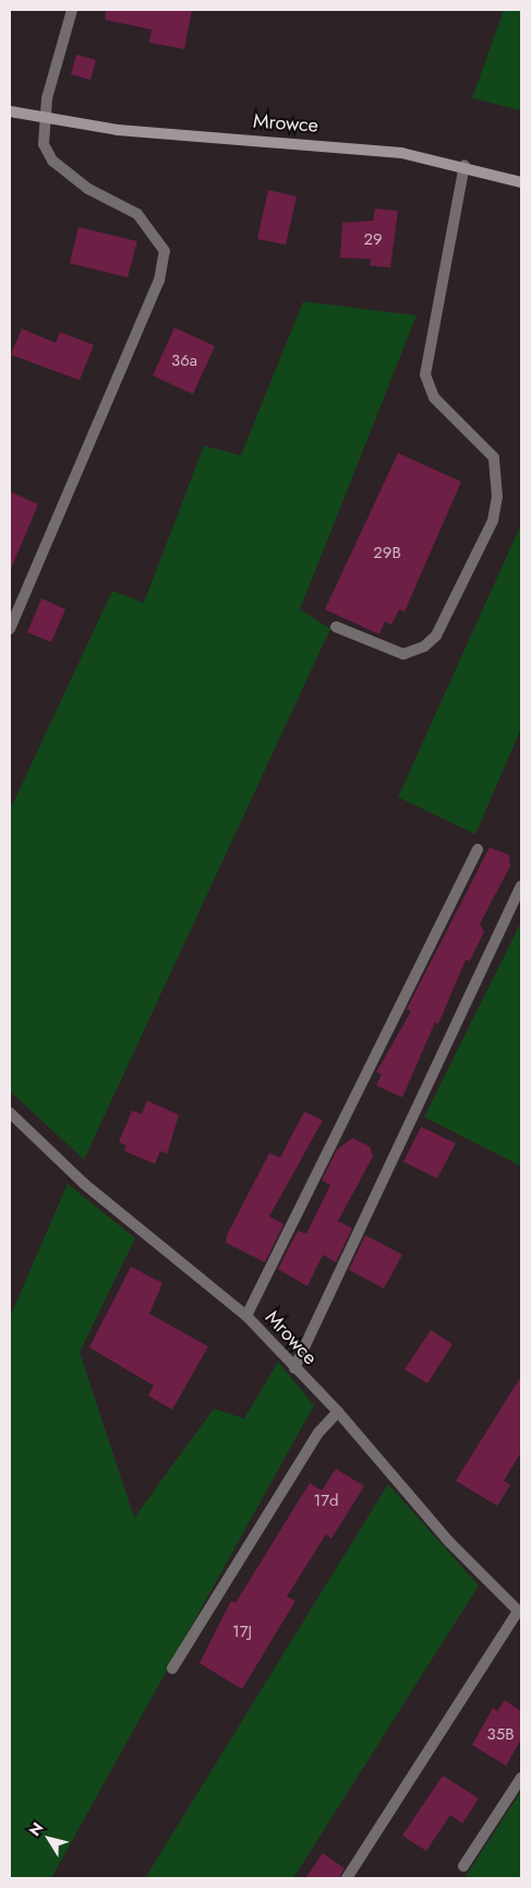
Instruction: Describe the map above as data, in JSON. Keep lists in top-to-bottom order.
{
  "streets": {
    "street": ["Mrowce"]
  },
  "house_numbers": [
    "29",
    "36a",
    "29B",
    "17d",
    "17J",
    "35B"
  ],
  "north": "top left"
}
